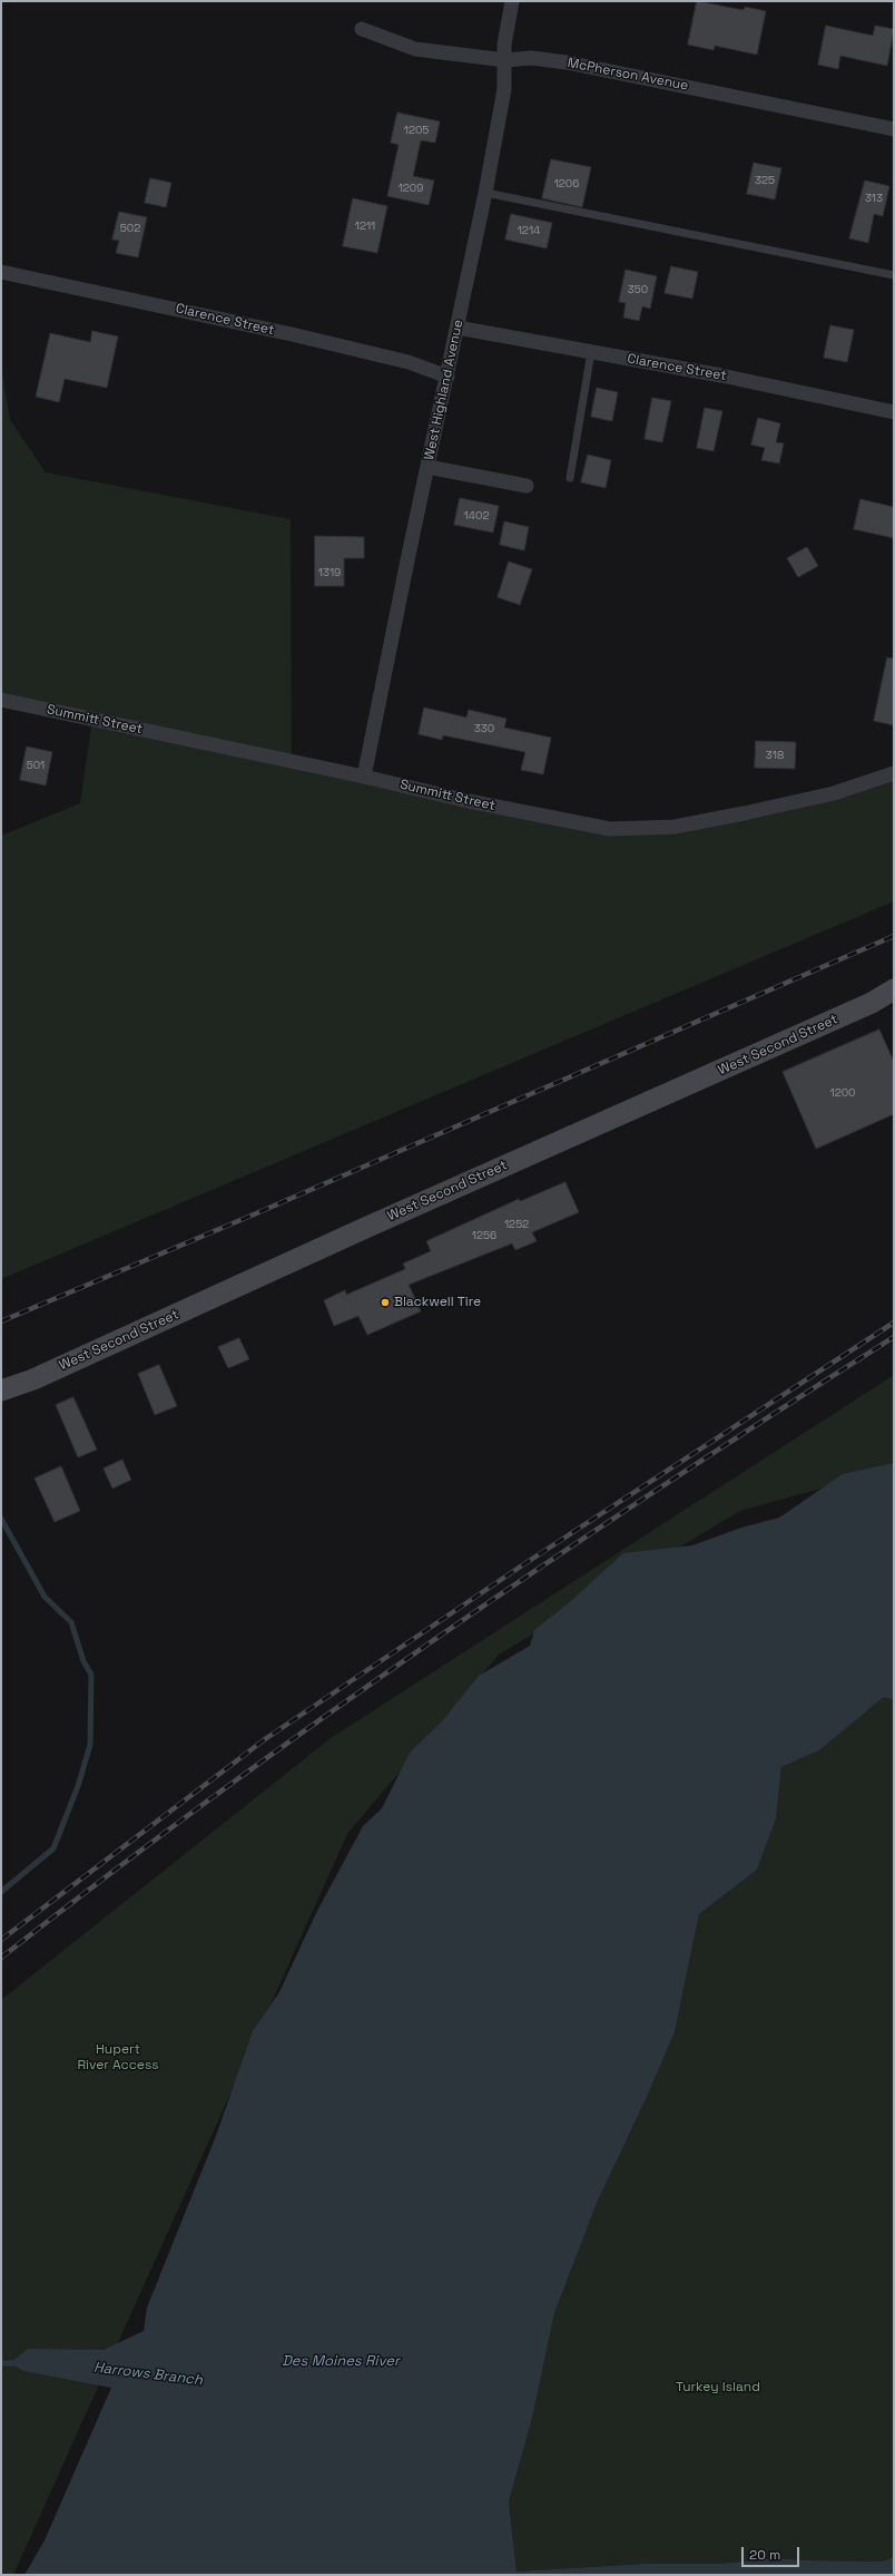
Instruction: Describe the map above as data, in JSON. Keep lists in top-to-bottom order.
{
  "streets": {
    "main road": ["West Second Street"],
    "street": [
      "McPherson Avenue",
      "Clarence Street",
      "West Highland Avenue",
      "Summitt Street"
    ]
  },
  "crossings": [
    ["McPherson Avenue", "West Highland Avenue"],
    ["Clarence Street", "West Highland Avenue"],
    ["West Highland Avenue", "Summitt Street"]
  ],
  "water": ["Des Moines River", "Harrows Branch"],
  "parks": ["Hupert River Access", "Turkey Island"],
  "places": ["Blackwell Tire"],
  "house_numbers": [
    "1205",
    "325",
    "1206",
    "1209",
    "313",
    "1211",
    "502",
    "1214",
    "350",
    "1402",
    "1319",
    "330",
    "318",
    "501",
    "1200",
    "1252",
    "1256"
  ],
  "scale_bar": "20 m"
}
